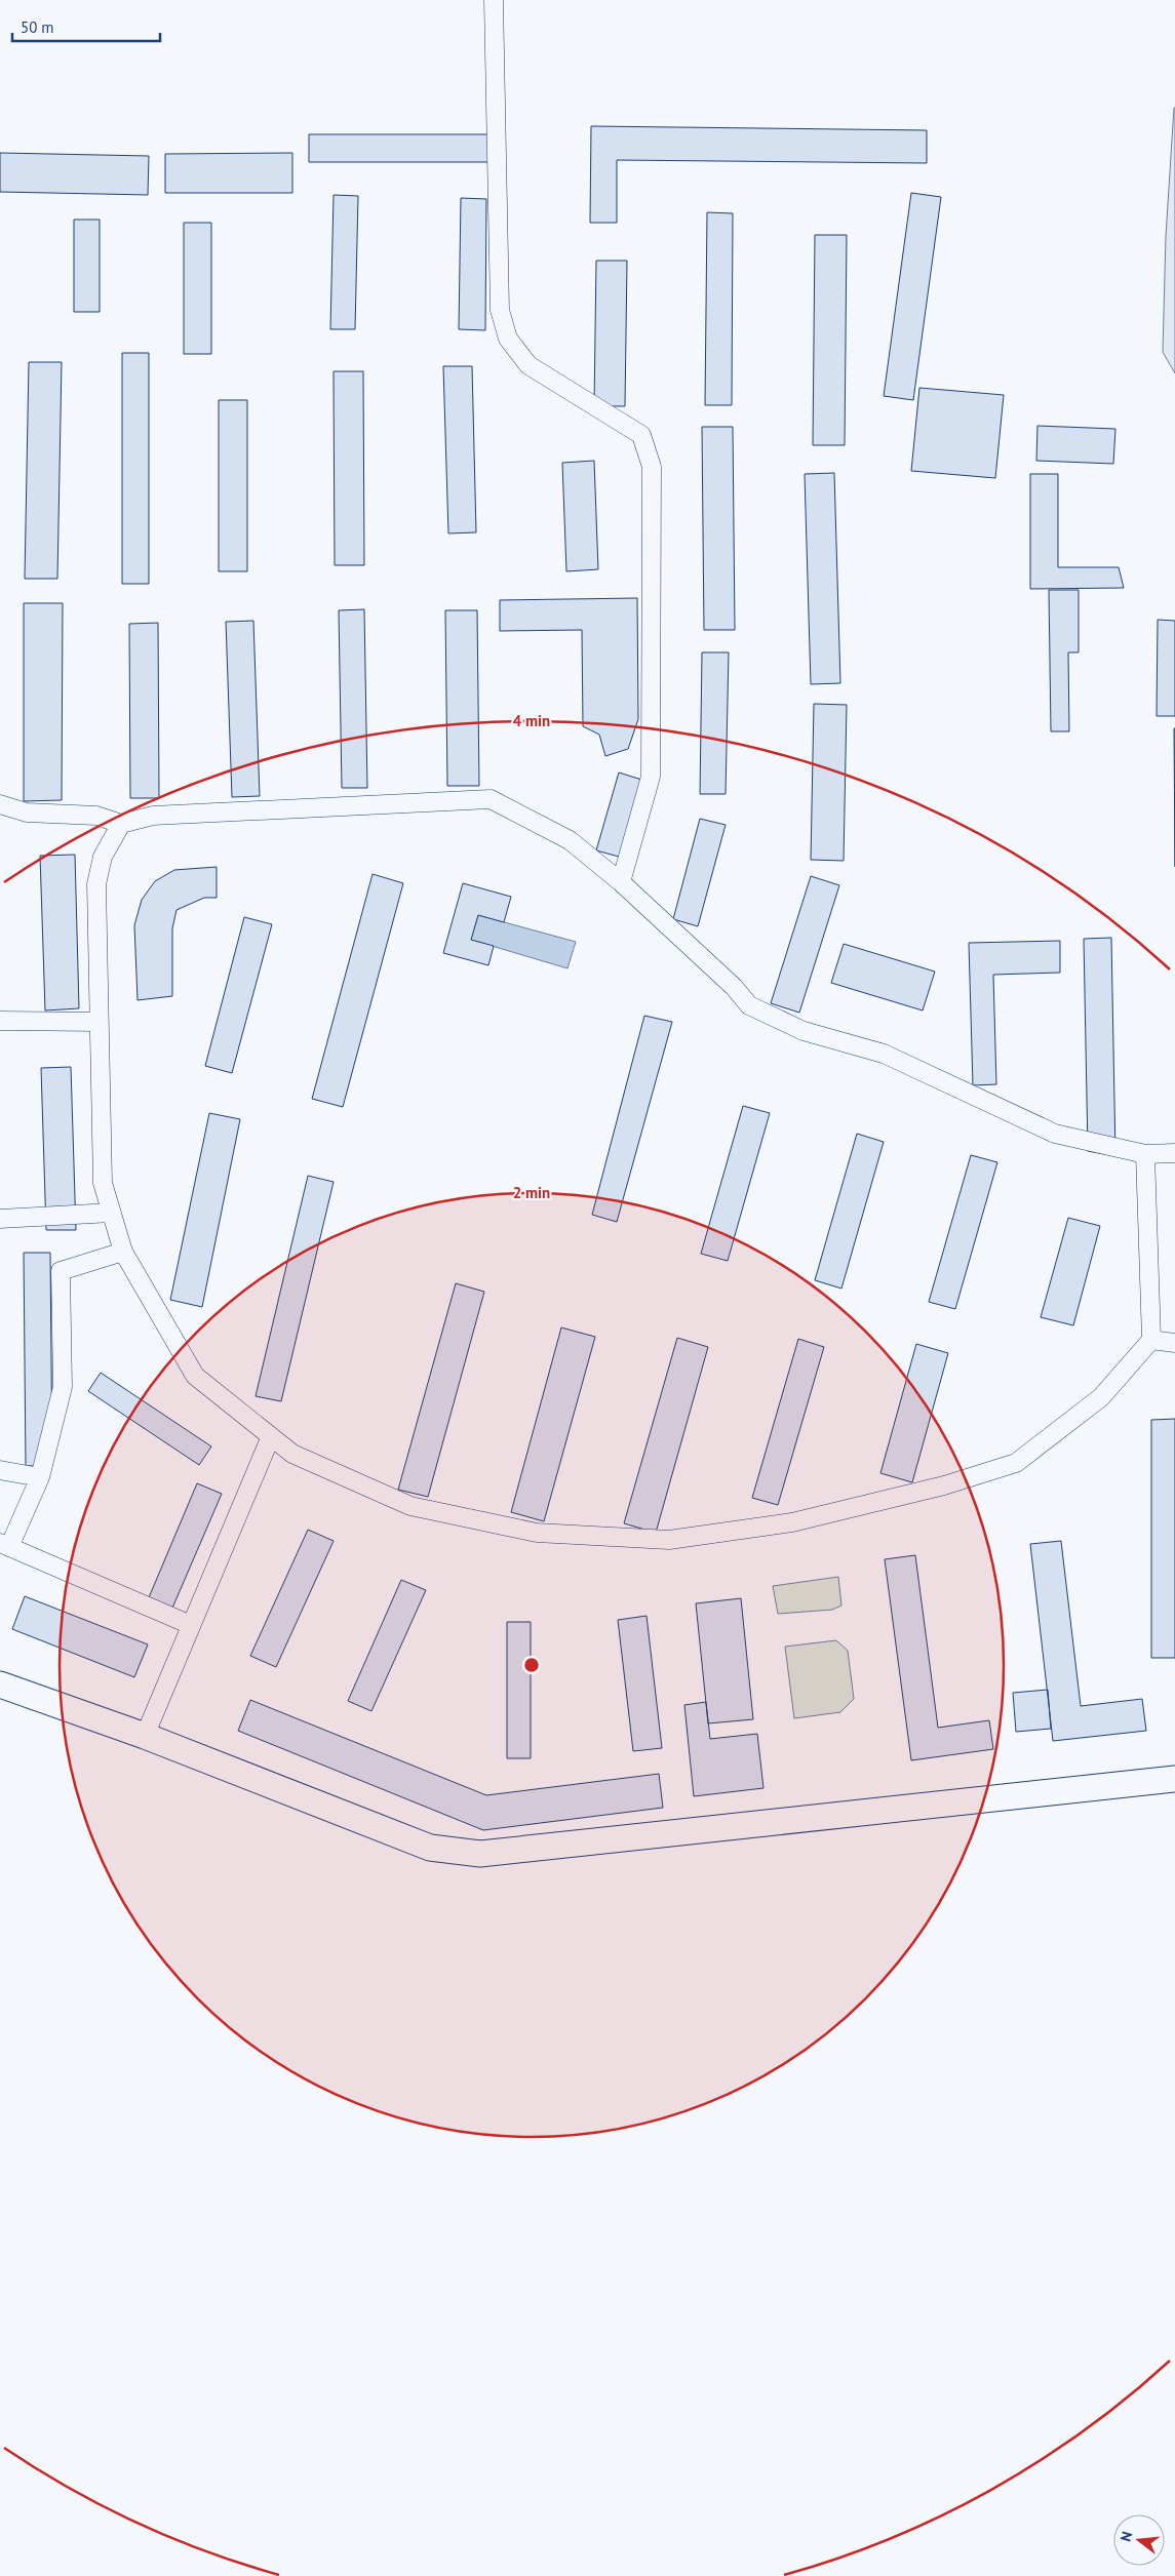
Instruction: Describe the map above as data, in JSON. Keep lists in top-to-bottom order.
{
  "scale_bar": "50 m",
  "north": "left",
  "rings": ["4 min", "2 min"]
}
